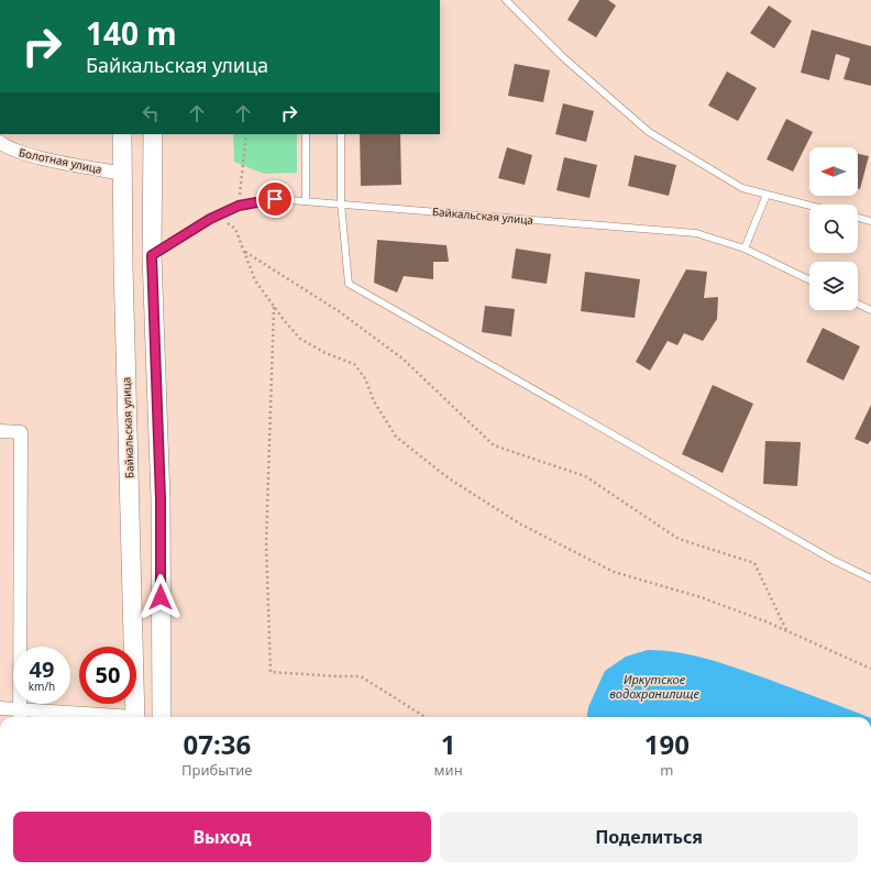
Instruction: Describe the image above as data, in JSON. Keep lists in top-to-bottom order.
{
  "streets": {
    "main road": ["Байкальская улица"],
    "street": ["Болотная улица"]
  },
  "crossings": [
    ["Болотная улица", "Байкальская улица"]
  ],
  "water": ["Иркутское водохранилище"],
  "north": "left",
  "page": {
    "turn": ["140 m", "Байкальская улица"],
    "speed": "49 km/h",
    "limit": "50",
    "eta": [
      "07:36",
      "Прибытие",
      "1",
      "мин",
      "190",
      "m"
    ],
    "buttons": ["Выход", "Поделиться"]
  }
}
